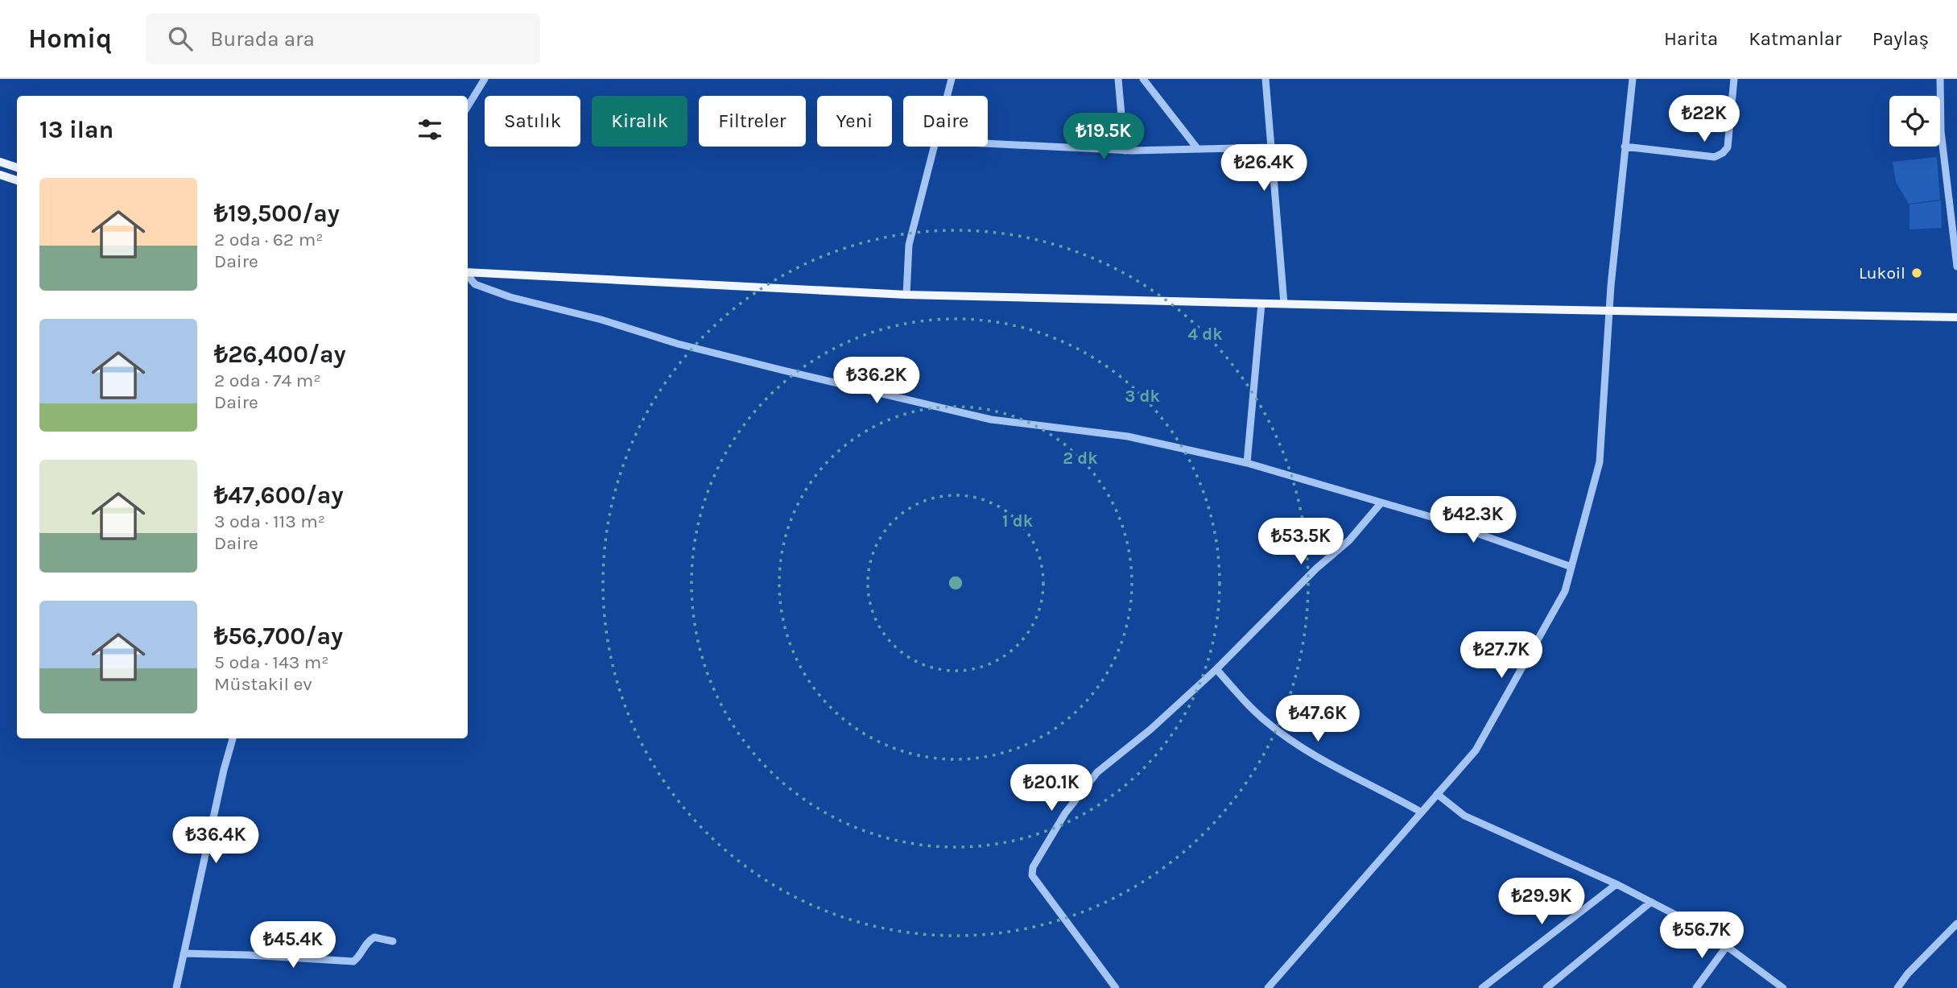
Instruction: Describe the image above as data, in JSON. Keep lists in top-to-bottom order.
{
  "places": ["Lukoil"],
  "page": {
    "header": "Homiq",
    "search": "Burada ara",
    "nav": ["Harita", "Katmanlar", "Paylaş"],
    "price": [
      "₺22K",
      "₺19.5K",
      "₺26.4K",
      "₺36.2K",
      "₺42.3K",
      "₺53.5K",
      "₺27.7K",
      "₺47.6K",
      "₺20.1K",
      "₺36.4K",
      "₺29.9K",
      "₺56.7K",
      "₺45.4K"
    ],
    "chip": [
      "Satılık",
      "Kiralık",
      "Filtreler",
      "Yeni",
      "Daire"
    ],
    "heading": "13 ilan",
    "list": [
      {
        "name": "₺19,500/ay",
        "note": "2 oda · 62 m² · Daire"
      },
      {
        "name": "₺26,400/ay",
        "note": "2 oda · 74 m² · Daire"
      },
      {
        "name": "₺47,600/ay",
        "note": "3 oda · 113 m² · Daire"
      },
      {
        "name": "₺56,700/ay",
        "note": "5 oda · 143 m² · Müstakil ev"
      }
    ]
  },
  "rings": [
    "4 dk",
    "3 dk",
    "2 dk",
    "1 dk"
  ]
}
